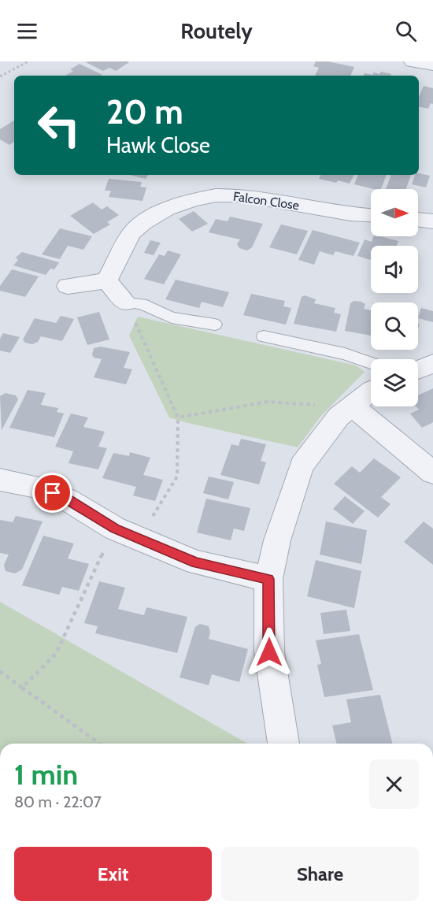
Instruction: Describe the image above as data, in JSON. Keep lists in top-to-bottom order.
{
  "streets": {
    "street": ["Falcon Close"]
  },
  "north": "right",
  "page": {
    "header": "Routely",
    "turn": ["20 m", "Hawk Close"],
    "heading": ["1 min", "80 m · 22:07"],
    "buttons": ["Exit", "Share"]
  }
}
